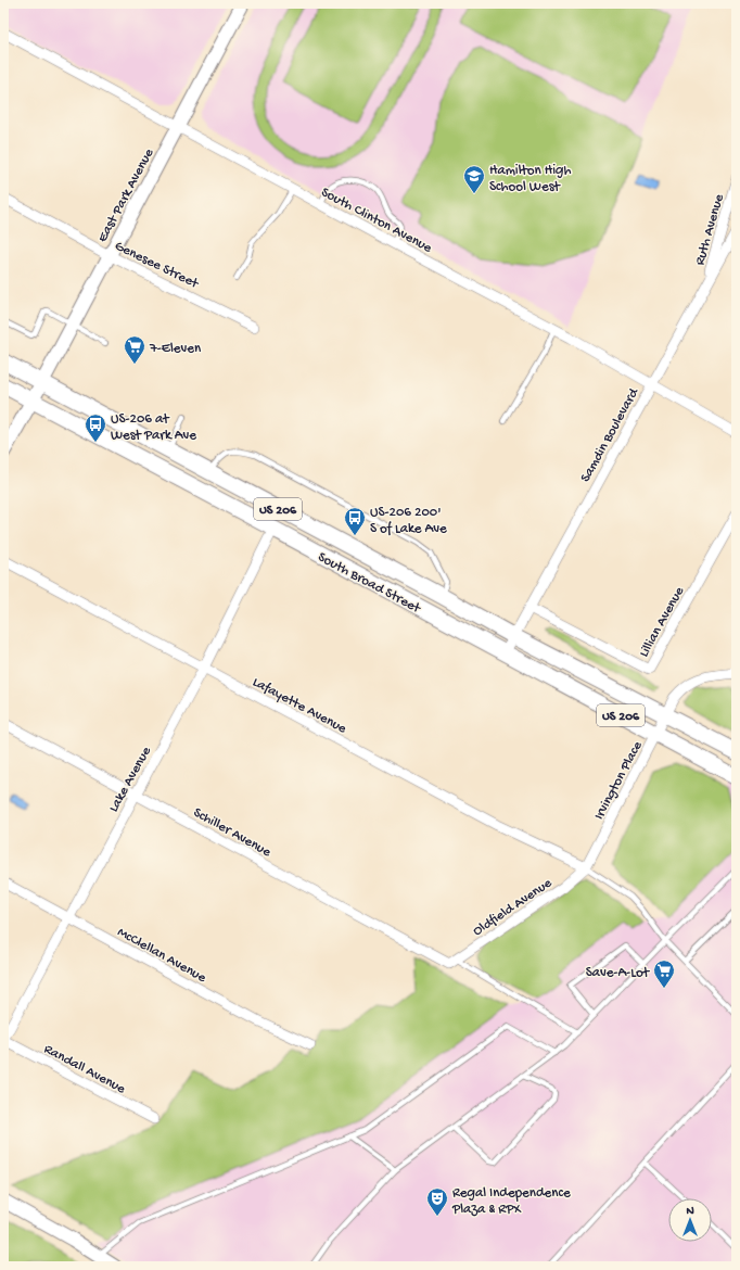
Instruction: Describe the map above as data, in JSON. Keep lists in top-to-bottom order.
{
  "streets": {
    "main road": ["US 206", "South Broad Street"],
    "street": [
      "East Park Avenue",
      "South Clinton Avenue",
      "Ruth Avenue",
      "Genesee Street",
      "Samdin Boulevard",
      "Lillian Avenue",
      "Lafayette Avenue",
      "Lake Avenue",
      "Irvington Place",
      "Schiller Avenue",
      "Oldfield Avenue",
      "McClellan Avenue",
      "Randall Avenue"
    ]
  },
  "crossings": [
    ["East Park Avenue", "South Clinton Avenue"],
    ["East Park Avenue", "Genesee Street"],
    ["East Park Avenue", "South Broad Street"],
    ["South Clinton Avenue", "Samdin Boulevard"],
    ["Ruth Avenue", "Samdin Boulevard"],
    ["Samdin Boulevard", "South Broad Street"],
    ["Samdin Boulevard", "Lillian Avenue"],
    ["South Broad Street", "Lake Avenue"],
    ["South Broad Street", "Irvington Place"],
    ["Lafayette Avenue", "Lake Avenue"],
    ["Lafayette Avenue", "Irvington Place"],
    ["Lafayette Avenue", "Oldfield Avenue"],
    ["Lake Avenue", "Schiller Avenue"],
    ["Lake Avenue", "McClellan Avenue"],
    ["Lake Avenue", "Randall Avenue"],
    ["Irvington Place", "Oldfield Avenue"],
    ["Schiller Avenue", "Oldfield Avenue"]
  ],
  "places": {
    "school or university": ["Hamilton High School West"],
    "supermarket": ["7-Eleven", "Save-A-Lot"],
    "bus stop": ["US-206 at West Park Ave", "US-206 200' S of Lake Ave"],
    "theatre": ["Regal Independence Plaza & RPX"]
  },
  "north": "top"
}
